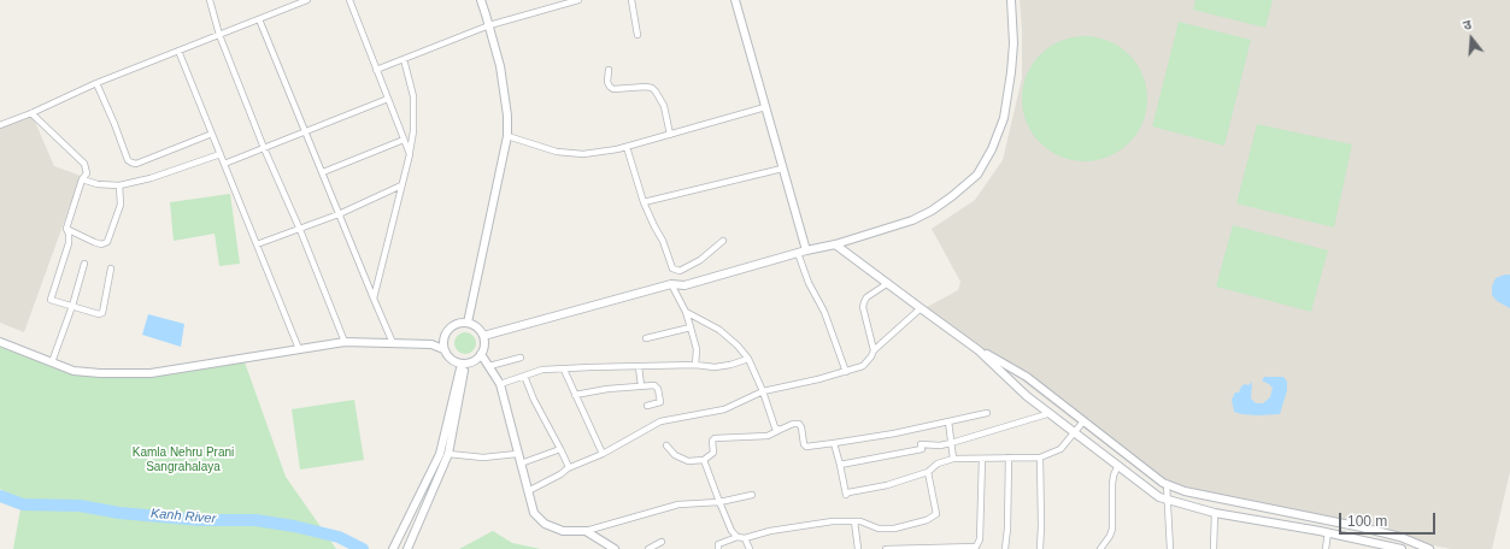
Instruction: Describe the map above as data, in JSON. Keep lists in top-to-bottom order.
{
  "water": ["Kanh River"],
  "parks": ["Kamla Nehru Prani Sangrahalaya"],
  "scale_bar": "100 m",
  "north": "top"
}
